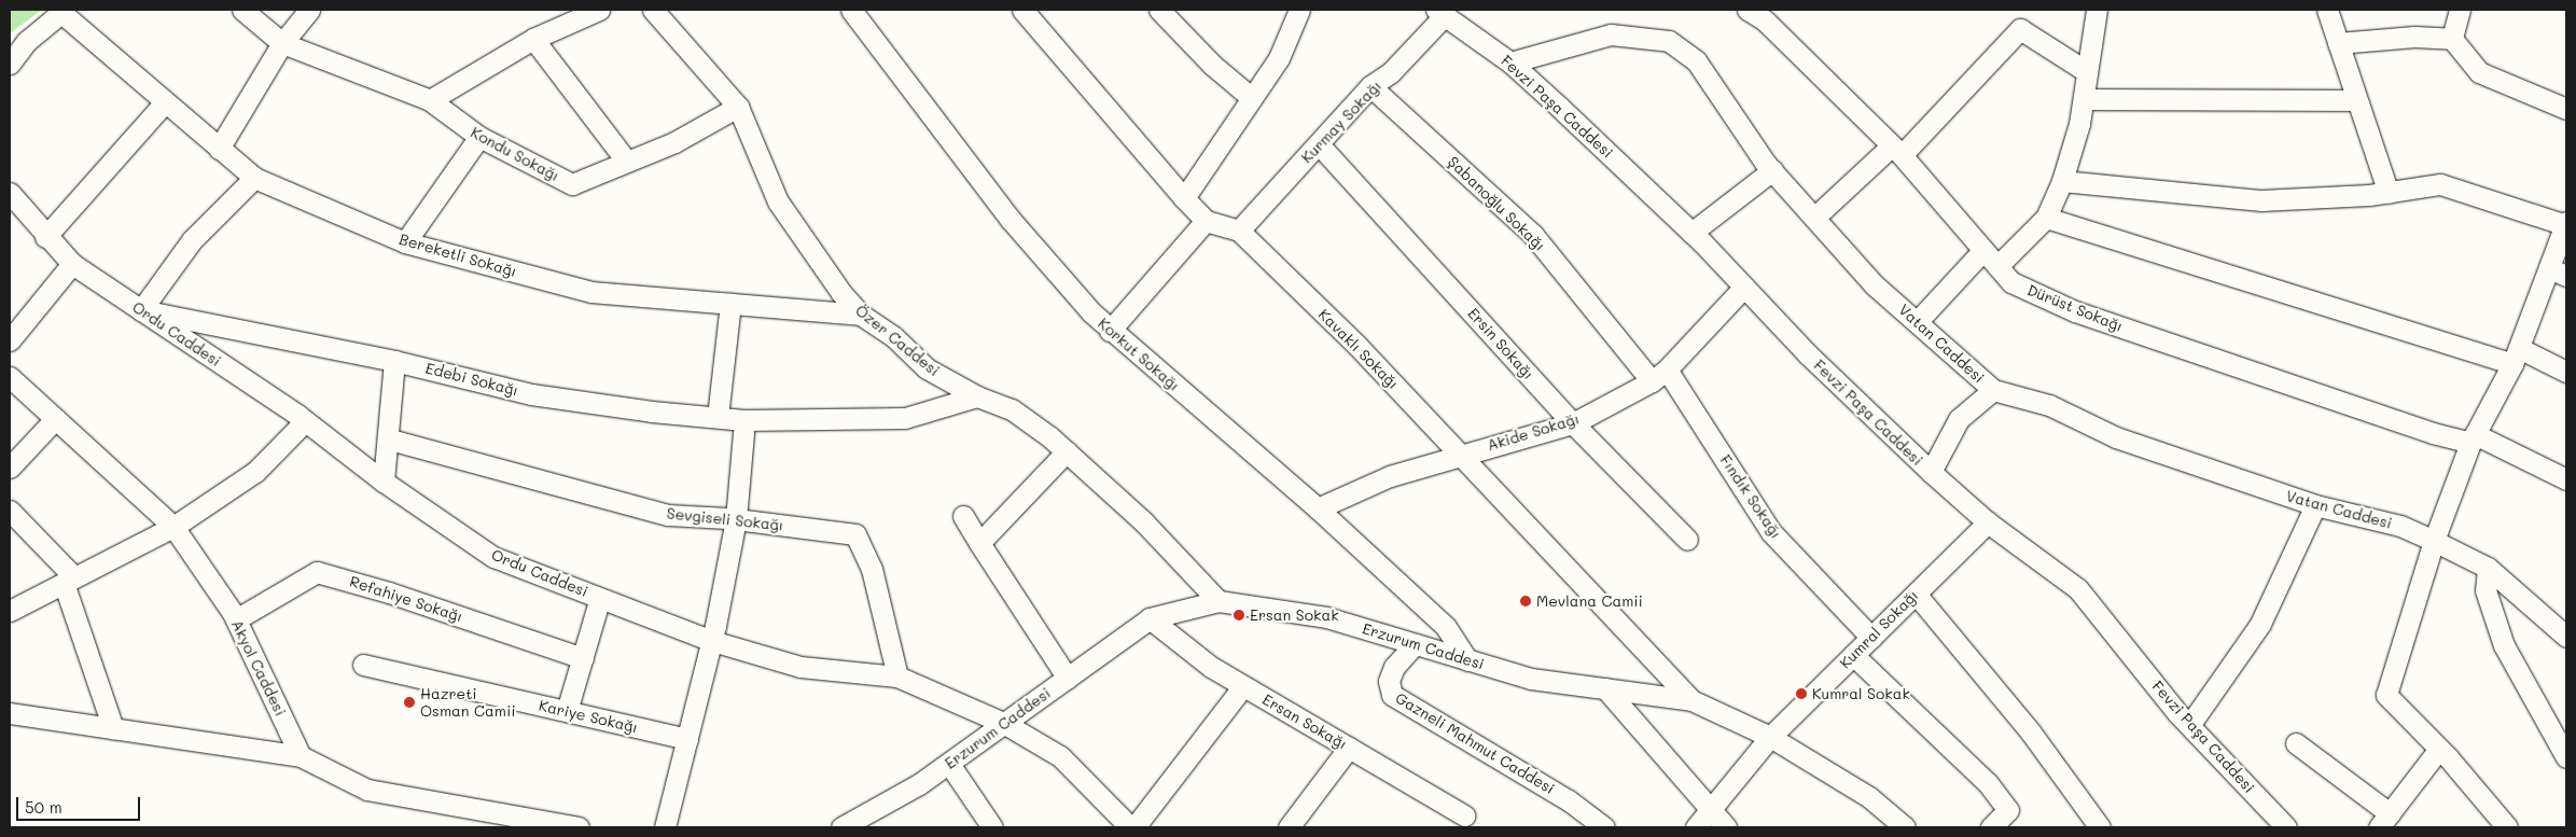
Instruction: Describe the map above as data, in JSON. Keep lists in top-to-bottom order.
{
  "streets": {
    "street": [
      "Fevzi Paşa Caddesi",
      "Kurmay Sokağı",
      "Kondu Sokağı",
      "Şabanoğlu Sokağı",
      "Bereketli Sokağı",
      "Dürüst Sokağı",
      "Ordu Caddesi",
      "Özer Caddesi",
      "Ersin Sokağı",
      "Vatan Caddesi",
      "Kavaklı Sokağı",
      "Korkut Sokağı",
      "Edebi Sokağı",
      "Akide Sokağı",
      "Fındık Sokağı",
      "Sevgiseli Sokağı",
      "Refahiye Sokağı",
      "Kumral Sokağı",
      "Erzurum Caddesi",
      "Akyol Caddesi",
      "Kariye Sokağı",
      "Ersan Sokağı",
      "Gazneli Mahmut Caddesi"
    ]
  },
  "crossings": [
    ["Fevzi Paşa Caddesi", "Kurmay Sokağı"],
    ["Fevzi Paşa Caddesi", "Vatan Caddesi"],
    ["Fevzi Paşa Caddesi", "Akide Sokağı"],
    ["Fevzi Paşa Caddesi", "Kumral Sokağı"],
    ["Kurmay Sokağı", "Şabanoğlu Sokağı"],
    ["Kurmay Sokağı", "Ersin Sokağı"],
    ["Kurmay Sokağı", "Kavaklı Sokağı"],
    ["Kondu Sokağı", "Özer Caddesi"],
    ["Şabanoğlu Sokağı", "Akide Sokağı"],
    ["Şabanoğlu Sokağı", "Fındık Sokağı"],
    ["Bereketli Sokağı", "Özer Caddesi"],
    ["Ordu Caddesi", "Edebi Sokağı"],
    ["Ordu Caddesi", "Sevgiseli Sokağı"],
    ["Ordu Caddesi", "Erzurum Caddesi"],
    ["Özer Caddesi", "Edebi Sokağı"],
    ["Özer Caddesi", "Erzurum Caddesi"],
    ["Ersin Sokağı", "Akide Sokağı"],
    ["Kavaklı Sokağı", "Akide Sokağı"],
    ["Kavaklı Sokağı", "Erzurum Caddesi"],
    ["Korkut Sokağı", "Akide Sokağı"],
    ["Korkut Sokağı", "Erzurum Caddesi"],
    ["Akide Sokağı", "Fındık Sokağı"],
    ["Fındık Sokağı", "Kumral Sokağı"],
    ["Refahiye Sokağı", "Akyol Caddesi"],
    ["Kumral Sokağı", "Erzurum Caddesi"],
    ["Erzurum Caddesi", "Ersan Sokağı"],
    ["Erzurum Caddesi", "Gazneli Mahmut Caddesi"]
  ],
  "places": [
    "Mevlana Camii",
    "Ersan Sokak",
    "Kumral Sokak",
    "Hazreti Osman Camii"
  ],
  "scale_bar": "50 m"
}
